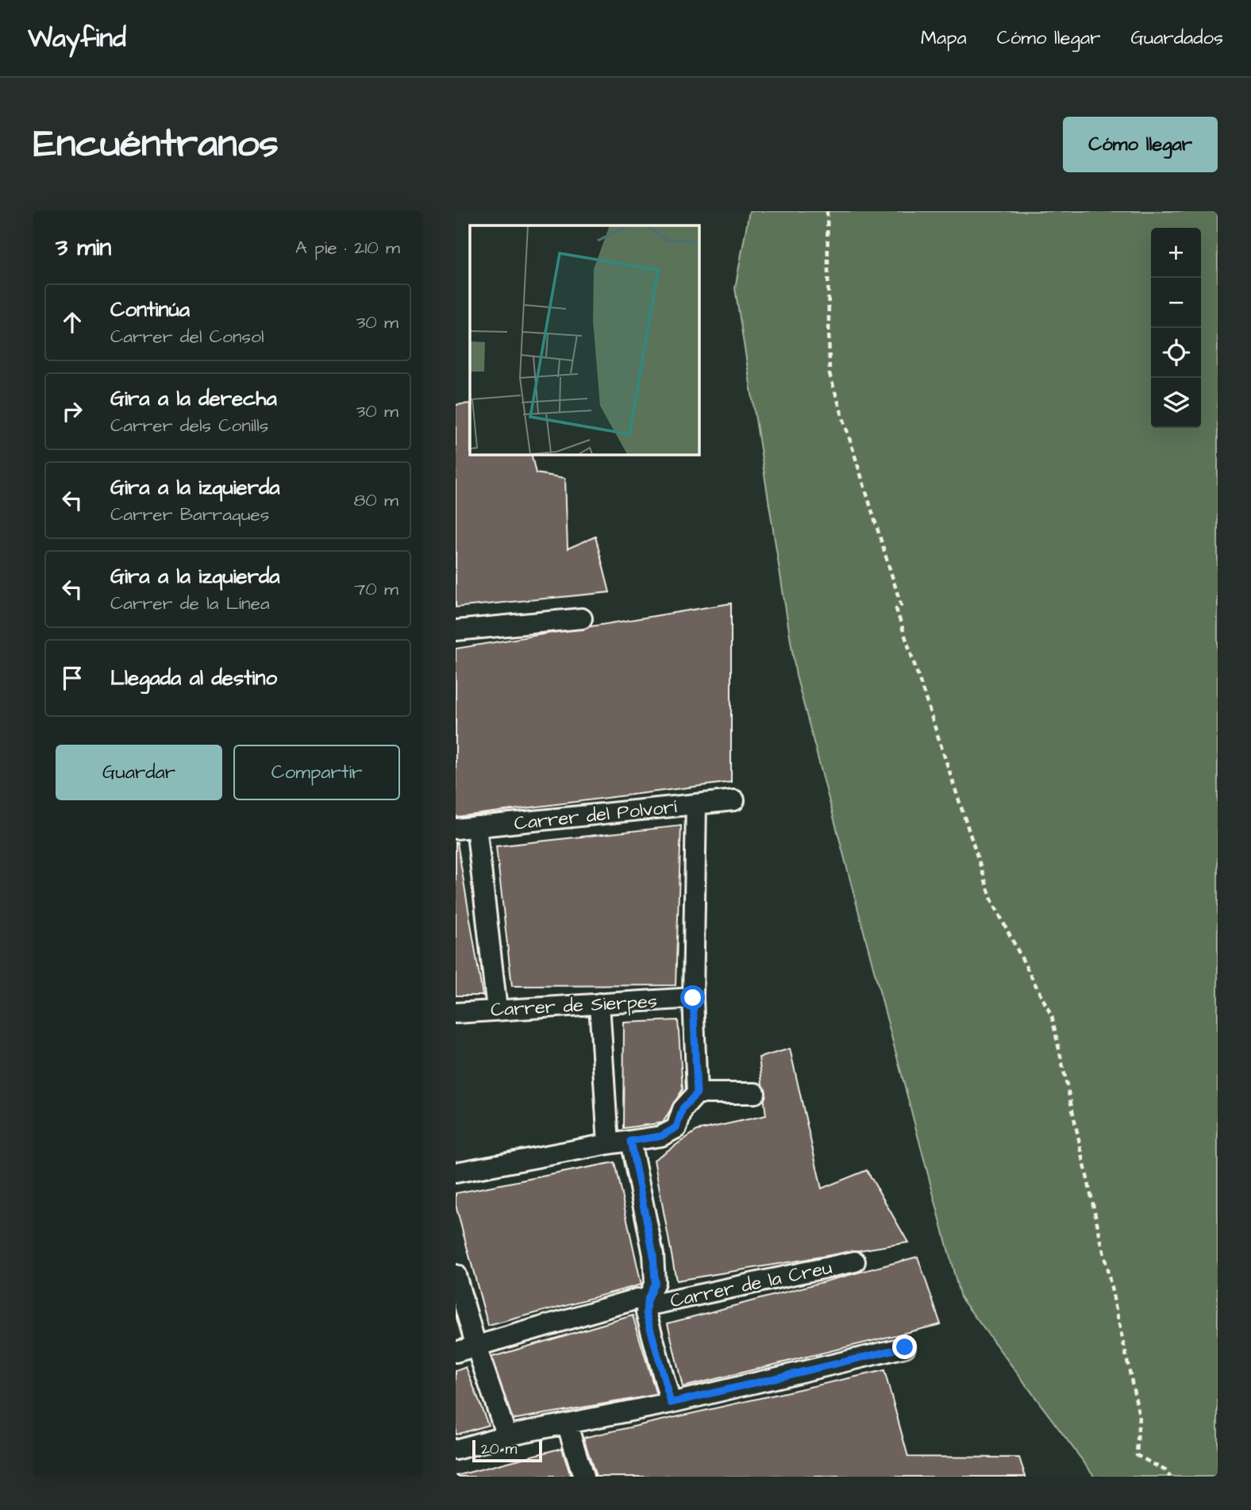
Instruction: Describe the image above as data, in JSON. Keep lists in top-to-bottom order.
{
  "streets": {
    "street": ["Carrer del Polvorí", "Carrer de Sierpes", "Carrer de la Creu"]
  },
  "scale_bar": "20 m",
  "page": {
    "header": "Wayfind",
    "nav": ["Mapa", "Cómo llegar", "Guardados"],
    "buttons": [
      "Cómo llegar",
      ["Guardar", "Compartir"]
    ],
    "title": "Encuéntranos",
    "heading": ["3 min", "A pie · 210 m"],
    "map_buttons": ["+", "−"],
    "list": [
      ["Continúa", "Carrer del Consol", "30 m"],
      ["Gira a la derecha", "Carrer dels Conills", "30 m"],
      ["Gira a la izquierda", "Carrer Barraques", "80 m"],
      ["Gira a la izquierda", "Carrer de la Línea", "70 m"],
      "Llegada al destino"
    ],
    "scale": "20 m"
  }
}
